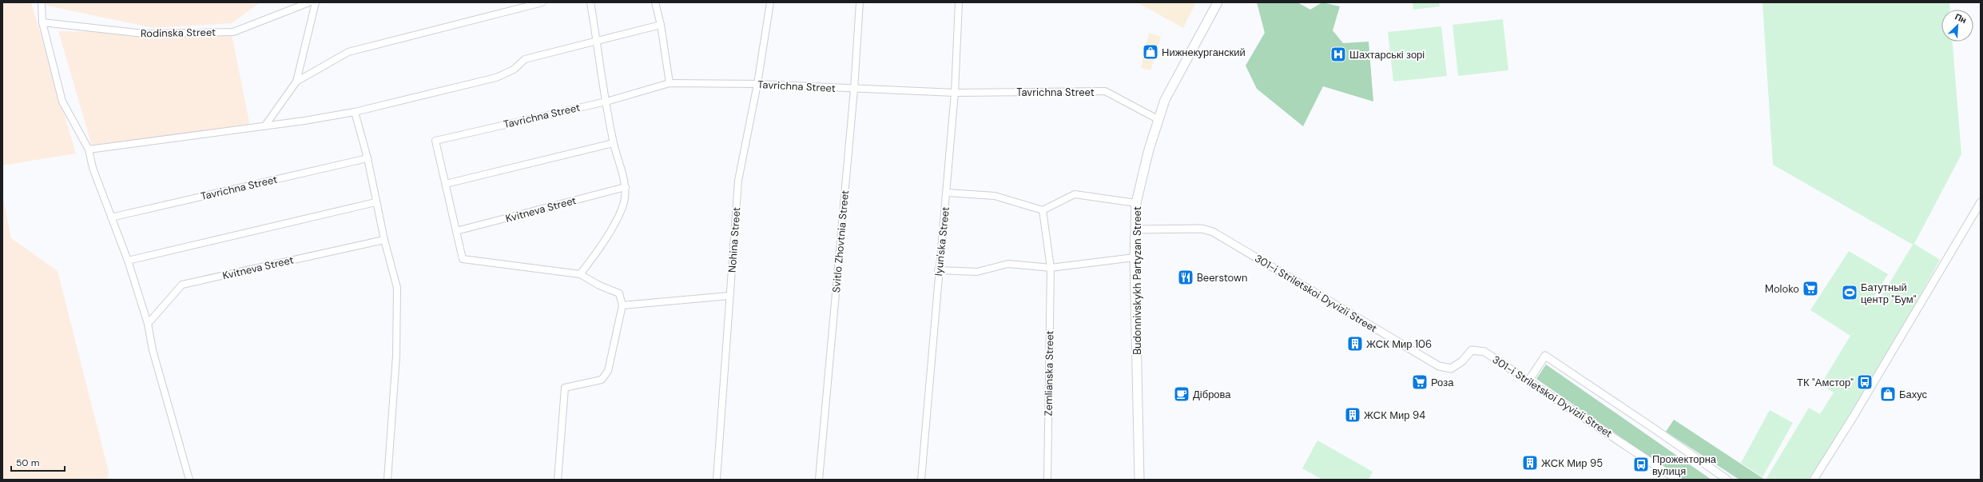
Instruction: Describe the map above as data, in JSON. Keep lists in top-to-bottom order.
{
  "streets": {
    "main road": ["Budonnivskykh Partyzan Street"],
    "street": [
      "Rodinska Street",
      "Tavrichna Street",
      "Kvitneva Street",
      "Nohina Street",
      "Svitlo Zhovtnia Street",
      "Iyun'ska Street",
      "301-i Striletskoi Dyvizii Street",
      "Zemlianska Street"
    ]
  },
  "crossings": [
    ["Tavrichna Street", "Nohina Street"],
    ["Tavrichna Street", "Svitlo Zhovtnia Street"],
    ["Tavrichna Street", "Iyun'ska Street"],
    ["Tavrichna Street", "Budonnivskykh Partyzan Street"],
    ["Budonnivskykh Partyzan Street", "301-i Striletskoi Dyvizii Street"]
  ],
  "places": {
    "shop": ["Нижнекурганский", "Бахус"],
    "hospital": ["Шахтарські зорі"],
    "restaurant": ["Beerstown"],
    "supermarket": ["Moloko", "Роза"],
    "sports": ["Батутный центр \"Бум\""],
    "building": ["ЖСК Мир 106", "ЖСК Мир 94", "ЖСК Мир 95"],
    "bus stop": ["ТК \"Амстор\"", "Прожекторна вулиця"],
    "cafe": ["Діброва"]
  },
  "scale_bar": "50 m",
  "north": "top right"
}
